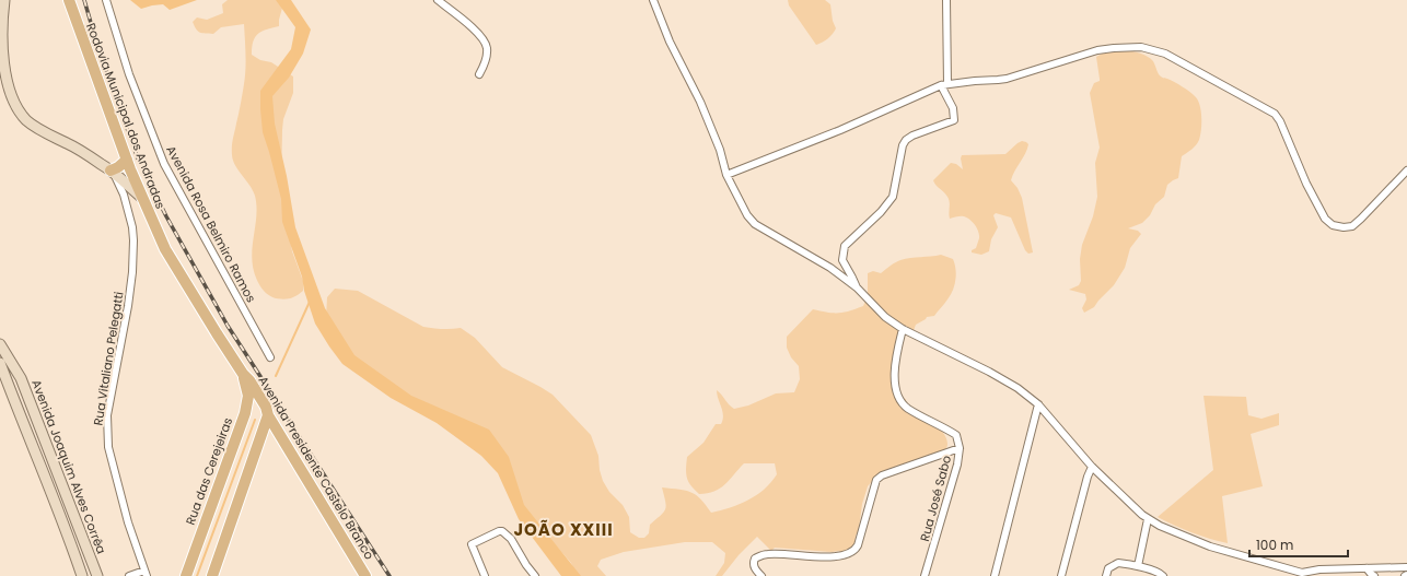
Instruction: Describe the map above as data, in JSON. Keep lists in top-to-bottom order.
{
  "streets": {
    "main road": [
      "Rodovia Municipal dos Andradas",
      "Avenida Joaquim Alves Corrêa",
      "Avenida Presidente Castelo Branco",
      "Rua das Cerejeiras"
    ],
    "street": ["Avenida Rosa Belmiro Ramos", "Rua Vitaliano Pelegatti", "Rua José Sabo"]
  },
  "crossings": [
    ["Rodovia Municipal dos Andradas", "Avenida Presidente Castelo Branco"],
    ["Rodovia Municipal dos Andradas", "Rua das Cerejeiras"],
    ["Avenida Presidente Castelo Branco", "Rua das Cerejeiras"]
  ],
  "districts": ["JOÃO XXIII"],
  "scale_bar": "100 m"
}
